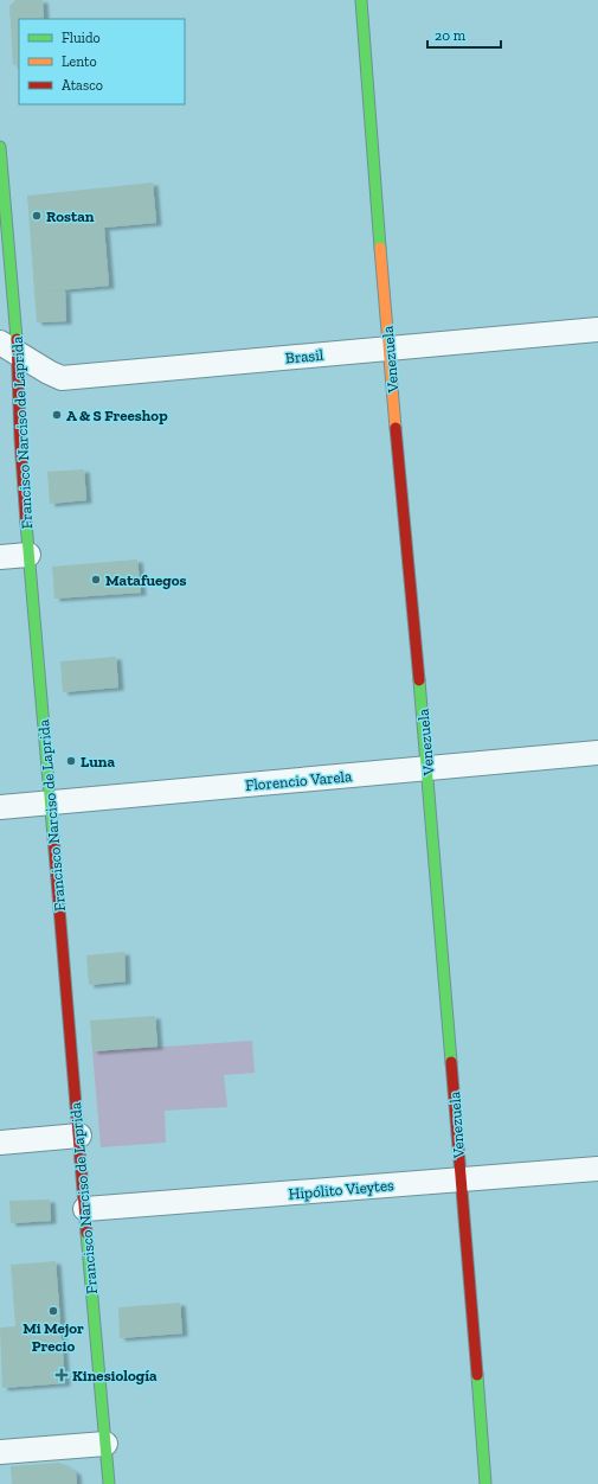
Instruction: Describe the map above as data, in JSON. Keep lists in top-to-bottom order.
{
  "streets": {
    "street": [
      "Brasil",
      "Venezuela",
      "Francisco Narciso de Laprida",
      "Florencio Varela",
      "Hipólito Vieytes"
    ]
  },
  "crossings": [
    ["Brasil", "Venezuela"],
    ["Brasil", "Francisco Narciso de Laprida"],
    ["Venezuela", "Florencio Varela"],
    ["Venezuela", "Hipólito Vieytes"],
    ["Francisco Narciso de Laprida", "Florencio Varela"],
    ["Francisco Narciso de Laprida", "Hipólito Vieytes"]
  ],
  "places": {
    "other": [
      "Rostan",
      "A & S Freeshop",
      "Matafuegos",
      "Luna",
      "Mi Mejor Precio"
    ],
    "health": ["Kinesiología"]
  },
  "legend": ["Fluido", "Lento", "Atasco"],
  "scale_bar": "20 m"
}
